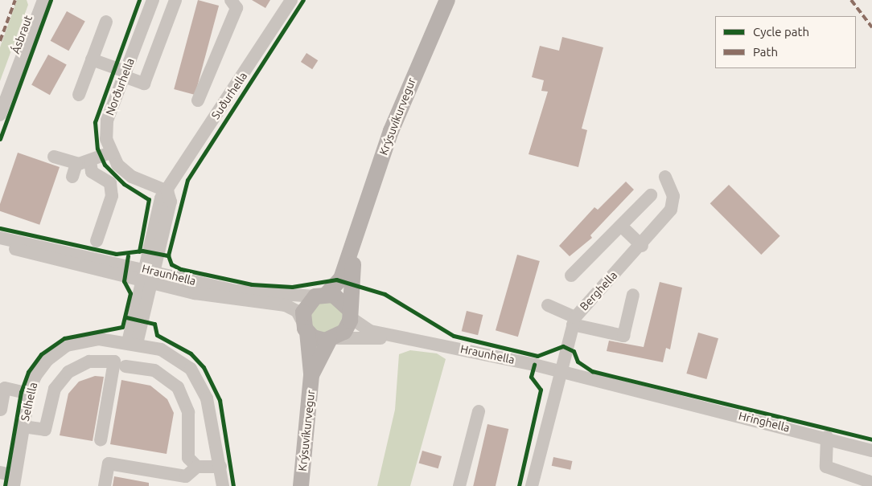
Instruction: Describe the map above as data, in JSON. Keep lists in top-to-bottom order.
{
  "streets": {
    "main road": ["Krýsuvíkurvegur"],
    "street": [
      "Ásbraut",
      "Norðurhella",
      "Suðurhella",
      "Hraunhella",
      "Berghella",
      "Selhella",
      "Hringhella"
    ]
  },
  "crossings": [
    ["Norðurhella", "Suðurhella"],
    ["Suðurhella", "Hraunhella"],
    ["Krýsuvíkurvegur", "Hraunhella"],
    ["Hraunhella", "Berghella"],
    ["Hraunhella", "Hringhella"],
    ["Berghella", "Hringhella"]
  ],
  "legend": ["Cycle path", "Path"]
}
